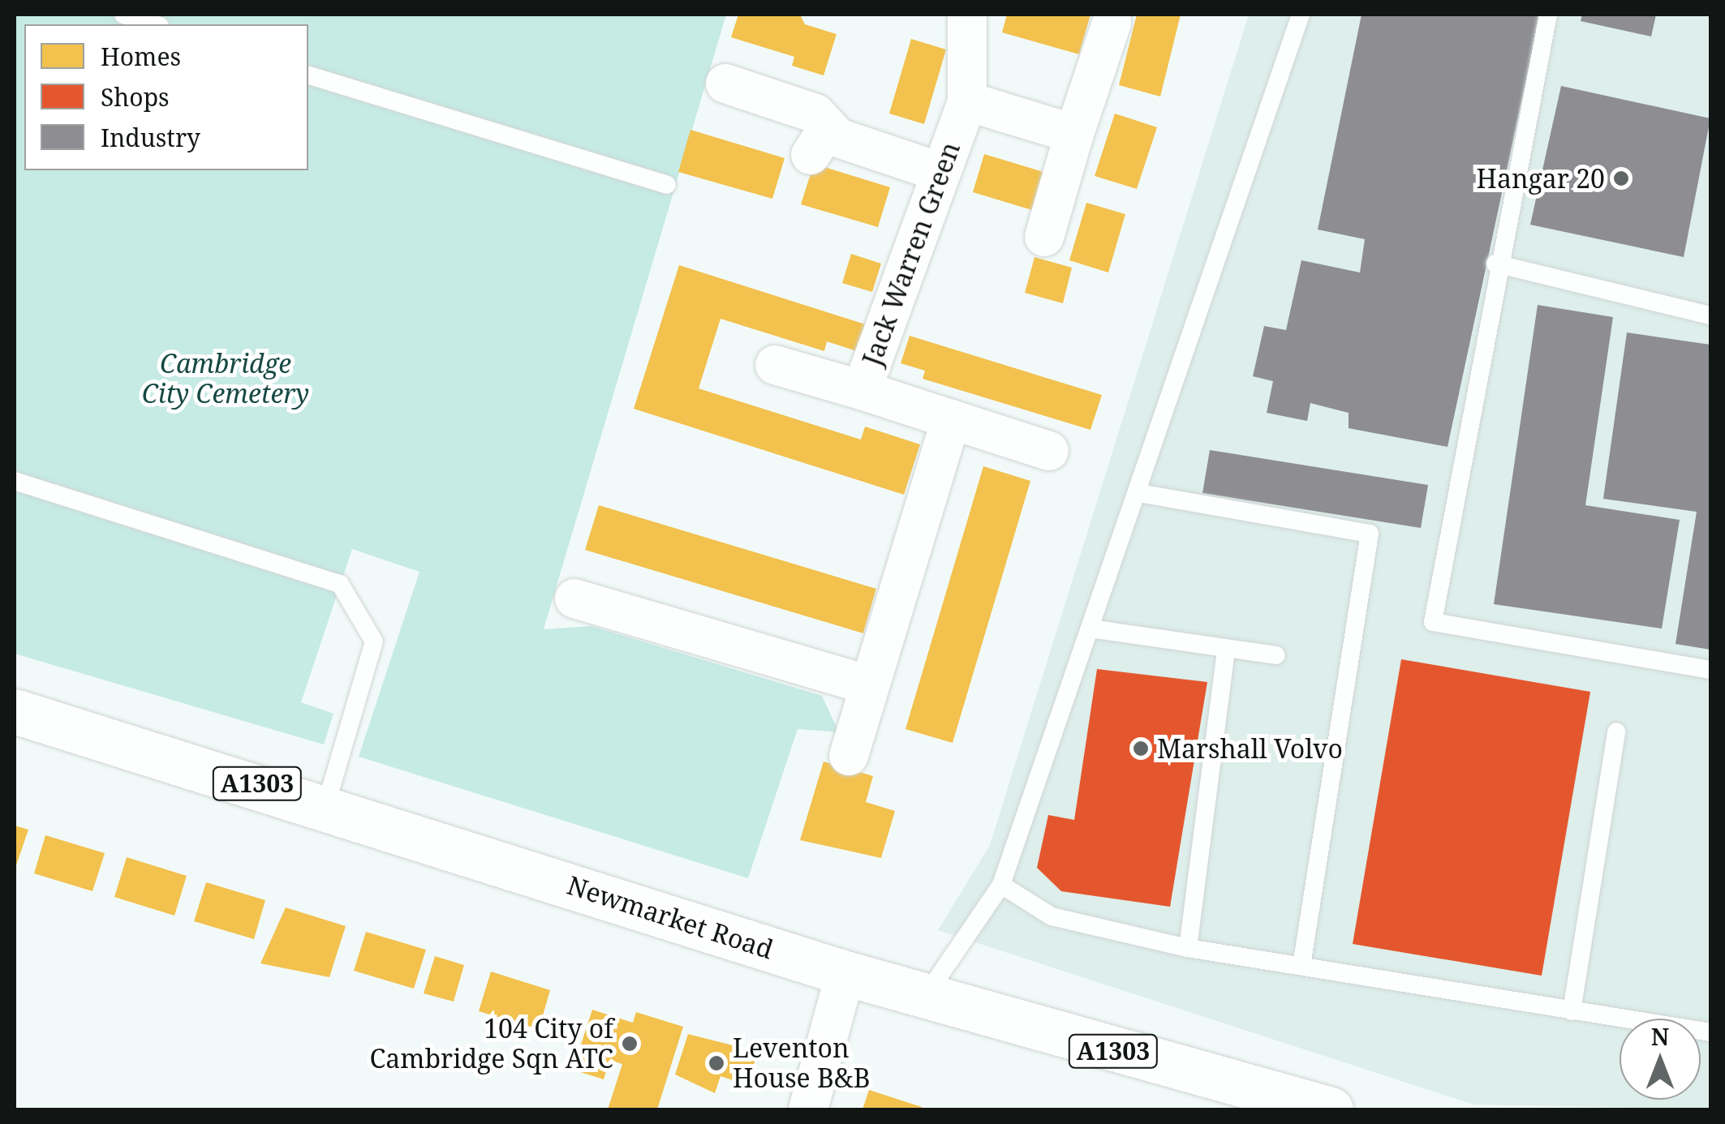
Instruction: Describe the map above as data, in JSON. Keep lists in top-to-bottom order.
{
  "streets": {
    "main road": ["A1303", "Newmarket Road"],
    "street": ["Jack Warren Green"]
  },
  "parks": ["Cambridge City Cemetery"],
  "places": [
    "Hangar 20",
    "Marshall Volvo",
    "104 City of Cambridge Sqn ATC",
    "Leventon House B&B"
  ],
  "legend": ["Homes", "Shops", "Industry"],
  "north": "top"
}
